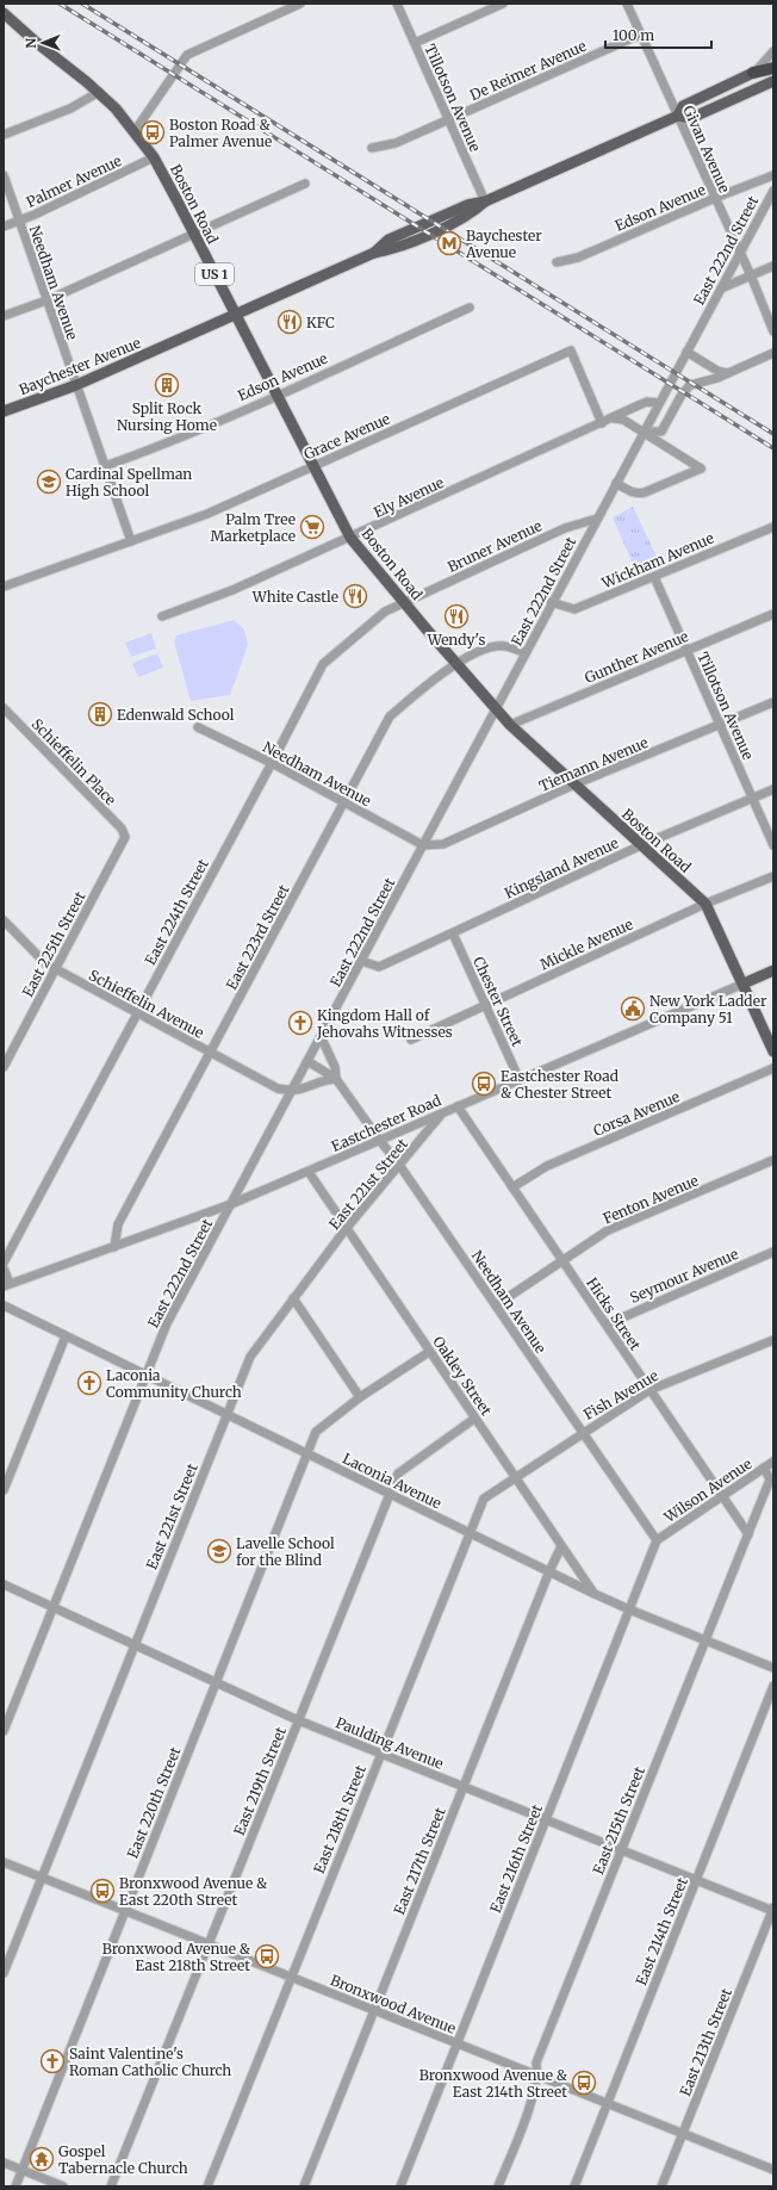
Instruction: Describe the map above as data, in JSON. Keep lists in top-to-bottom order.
{
  "streets": {
    "main road": [
      "Boston Road",
      "US 1",
      "Baychester Avenue",
      "Eastchester Road"
    ],
    "street": [
      "De Reimer Avenue",
      "Tillotson Avenue",
      "Givan Avenue",
      "Palmer Avenue",
      "Edson Avenue",
      "East 222nd Street",
      "Needham Avenue",
      "Grace Avenue",
      "Ely Avenue",
      "Bruner Avenue",
      "Wickham Avenue",
      "Gunther Avenue",
      "Schieffelin Place",
      "Tiemann Avenue",
      "Kingsland Avenue",
      "East 224th Street",
      "East 223rd Street",
      "East 225th Street",
      "Mickle Avenue",
      "Chester Street",
      "Schieffelin Avenue",
      "Corsa Avenue",
      "East 221st Street",
      "Fenton Avenue",
      "Seymour Avenue",
      "Hicks Street",
      "Oakley Street",
      "Fish Avenue",
      "Laconia Avenue",
      "Wilson Avenue",
      "Paulding Avenue",
      "East 219th Street",
      "East 220th Street",
      "East 218th Street",
      "East 215th Street",
      "East 216th Street",
      "East 217th Street",
      "East 214th Street",
      "Bronxwood Avenue",
      "East 213th Street"
    ]
  },
  "crossings": [
    ["De Reimer Avenue", "Tillotson Avenue"],
    ["De Reimer Avenue", "Givan Avenue"],
    ["Tillotson Avenue", "Baychester Avenue"],
    ["Tillotson Avenue", "Wickham Avenue"],
    ["Tillotson Avenue", "Gunther Avenue"],
    ["Tillotson Avenue", "Tiemann Avenue"],
    ["Tillotson Avenue", "Kingsland Avenue"],
    ["Givan Avenue", "Edson Avenue"],
    ["Givan Avenue", "East 222nd Street"],
    ["Givan Avenue", "Baychester Avenue"],
    ["Palmer Avenue", "Boston Road"],
    ["Palmer Avenue", "Needham Avenue"],
    ["Boston Road", "Edson Avenue"],
    ["Boston Road", "East 222nd Street"],
    ["Boston Road", "Baychester Avenue"],
    ["Boston Road", "Grace Avenue"],
    ["Boston Road", "Ely Avenue"],
    ["Boston Road", "Bruner Avenue"],
    ["Boston Road", "Gunther Avenue"],
    ["Boston Road", "Tiemann Avenue"],
    ["Boston Road", "Kingsland Avenue"],
    ["Boston Road", "East 224th Street"],
    ["Boston Road", "East 223rd Street"],
    ["Boston Road", "Mickle Avenue"],
    ["Boston Road", "Eastchester Road"],
    ["Edson Avenue", "Needham Avenue"],
    ["East 222nd Street", "Needham Avenue"],
    ["East 222nd Street", "Ely Avenue"],
    ["East 222nd Street", "Bruner Avenue"],
    ["East 222nd Street", "Wickham Avenue"],
    ["East 222nd Street", "Tiemann Avenue"],
    ["East 222nd Street", "Kingsland Avenue"],
    ["East 222nd Street", "Schieffelin Avenue"],
    ["East 222nd Street", "Eastchester Road"],
    ["East 222nd Street", "Laconia Avenue"],
    ["East 222nd Street", "Paulding Avenue"],
    ["Needham Avenue", "Baychester Avenue"],
    ["Needham Avenue", "Grace Avenue"],
    ["Needham Avenue", "Tiemann Avenue"],
    ["Needham Avenue", "East 224th Street"],
    ["Needham Avenue", "East 223rd Street"],
    ["Needham Avenue", "Eastchester Road"],
    ["Needham Avenue", "East 221st Street"],
    ["Needham Avenue", "Fenton Avenue"],
    ["Needham Avenue", "Fish Avenue"],
    ["Needham Avenue", "Wilson Avenue"],
    ["Needham Avenue", "East 216th Street"],
    ["Grace Avenue", "Ely Avenue"],
    ["Bruner Avenue", "East 224th Street"],
    ["Schieffelin Place", "East 225th Street"],
    ["Kingsland Avenue", "Chester Street"],
    ["East 224th Street", "Schieffelin Avenue"],
    ["East 223rd Street", "Schieffelin Avenue"],
    ["East 223rd Street", "Eastchester Road"],
    ["East 225th Street", "Schieffelin Avenue"],
    ["Mickle Avenue", "Chester Street"],
    ["Chester Street", "Eastchester Road"],
    ["Corsa Avenue", "Hicks Street"],
    ["Eastchester Road", "East 221st Street"],
    ["Eastchester Road", "Hicks Street"],
    ["Eastchester Road", "Oakley Street"],
    ["East 221st Street", "Oakley Street"],
    ["East 221st Street", "Laconia Avenue"],
    ["East 221st Street", "Paulding Avenue"],
    ["East 221st Street", "Bronxwood Avenue"],
    ["Fenton Avenue", "Hicks Street"],
    ["Seymour Avenue", "Hicks Street"],
    ["Hicks Street", "Fish Avenue"],
    ["Hicks Street", "Wilson Avenue"],
    ["Hicks Street", "East 215th Street"],
    ["Oakley Street", "Fish Avenue"],
    ["Oakley Street", "Laconia Avenue"],
    ["Oakley Street", "East 219th Street"],
    ["Oakley Street", "East 218th Street"],
    ["Oakley Street", "East 217th Street"],
    ["Fish Avenue", "East 218th Street"],
    ["Laconia Avenue", "East 219th Street"],
    ["Laconia Avenue", "East 220th Street"],
    ["Laconia Avenue", "East 218th Street"],
    ["Laconia Avenue", "East 215th Street"],
    ["Laconia Avenue", "East 216th Street"],
    ["Laconia Avenue", "East 217th Street"],
    ["Wilson Avenue", "East 215th Street"],
    ["Wilson Avenue", "East 216th Street"],
    ["Paulding Avenue", "East 219th Street"],
    ["Paulding Avenue", "East 220th Street"],
    ["Paulding Avenue", "East 218th Street"],
    ["Paulding Avenue", "East 215th Street"],
    ["Paulding Avenue", "East 216th Street"],
    ["Paulding Avenue", "East 217th Street"],
    ["Paulding Avenue", "East 214th Street"],
    ["Paulding Avenue", "East 213th Street"],
    ["East 219th Street", "Bronxwood Avenue"],
    ["East 220th Street", "Bronxwood Avenue"],
    ["East 218th Street", "Bronxwood Avenue"],
    ["East 215th Street", "Bronxwood Avenue"],
    ["East 216th Street", "Bronxwood Avenue"],
    ["East 217th Street", "Bronxwood Avenue"],
    ["East 214th Street", "Bronxwood Avenue"],
    ["Bronxwood Avenue", "East 213th Street"]
  ],
  "places": {
    "bus stop": [
      "Boston Road & Palmer Avenue",
      "Eastchester Road & Chester Street",
      "Bronxwood Avenue & East 220th Street",
      "Bronxwood Avenue & East 218th Street",
      "Bronxwood Avenue & East 214th Street"
    ],
    "metro station": ["Baychester Avenue"],
    "restaurant": ["KFC", "White Castle", "Wendy's"],
    "building": ["Split Rock Nursing Home", "Edenwald School"],
    "school or university": ["Cardinal Spellman High School", "Lavelle School for the Blind"],
    "supermarket": ["Palm Tree Marketplace"],
    "public building": ["New York Ladder Company 51"],
    "church": ["Kingdom Hall of Jehovahs Witnesses", "Laconia Community Church", "Saint Valentine's Roman Catholic Church"],
    "temple": ["Gospel Tabernacle Church"]
  },
  "scale_bar": "100 m",
  "north": "left"
}
